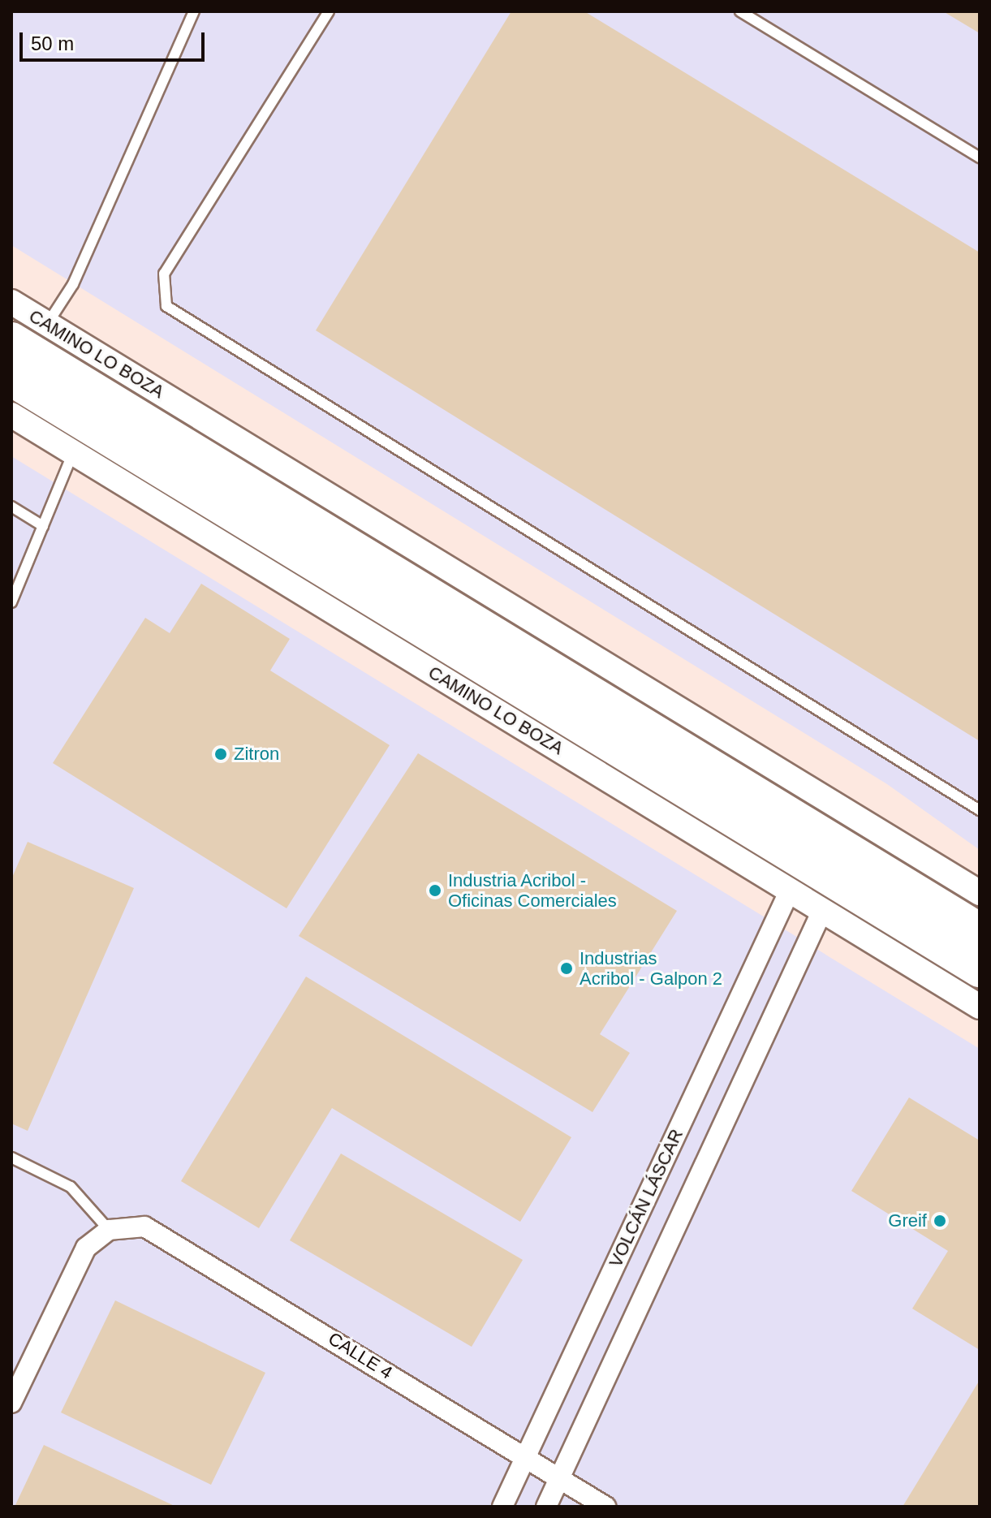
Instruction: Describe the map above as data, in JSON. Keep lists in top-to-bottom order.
{
  "streets": {
    "street": ["CAMINO LO BOZA", "VOLCÁN LÁSCAR", "CALLE 4"]
  },
  "crossings": [
    ["CAMINO LO BOZA", "VOLCÁN LÁSCAR"],
    ["VOLCÁN LÁSCAR", "CALLE 4"]
  ],
  "places": [
    "Zitron",
    "Industria Acribol - Oficinas Comerciales",
    "Industrias Acribol - Galpon 2",
    "Greif"
  ],
  "scale_bar": "50 m"
}
